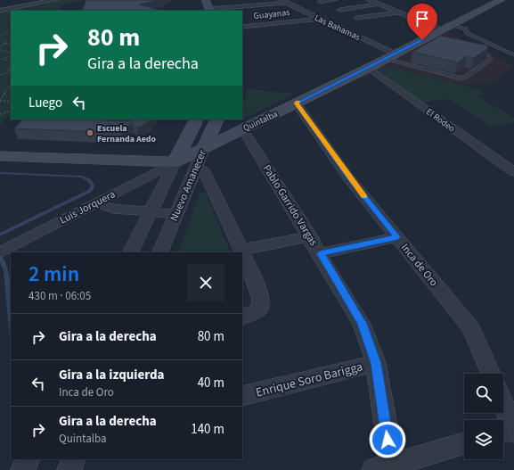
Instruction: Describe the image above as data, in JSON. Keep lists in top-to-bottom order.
{
  "streets": {
    "street": [
      "Guayanas",
      "Las Bahamas",
      "El Rodeo",
      "Quintalba",
      "Nuevo Amanecer",
      "Pablo Garrido Vargas",
      "Luis Jorquera",
      "Inca de Oro",
      "Enrique Soro Barigga"
    ]
  },
  "crossings": [
    ["Guayanas", "Las Bahamas"],
    ["Las Bahamas", "Quintalba"],
    ["El Rodeo", "Quintalba"],
    ["Quintalba", "Nuevo Amanecer"],
    ["Quintalba", "Pablo Garrido Vargas"],
    ["Quintalba", "Luis Jorquera"],
    ["Quintalba", "Inca de Oro"],
    ["Pablo Garrido Vargas", "Enrique Soro Barigga"]
  ],
  "places": ["Escuela Fernanda Aedo"],
  "page": {
    "turn": ["80 m", "Gira a la derecha"],
    "then": "Luego",
    "heading": ["2 min", "430 m · 06:05"],
    "list": [
      {
        "name": "Gira a la derecha",
        "value": "80 m"
      },
      {
        "name": "Gira a la izquierda",
        "note": "Inca de Oro",
        "value": "40 m"
      },
      {
        "name": "Gira a la derecha",
        "note": "Quintalba",
        "value": "140 m"
      }
    ]
  }
}
